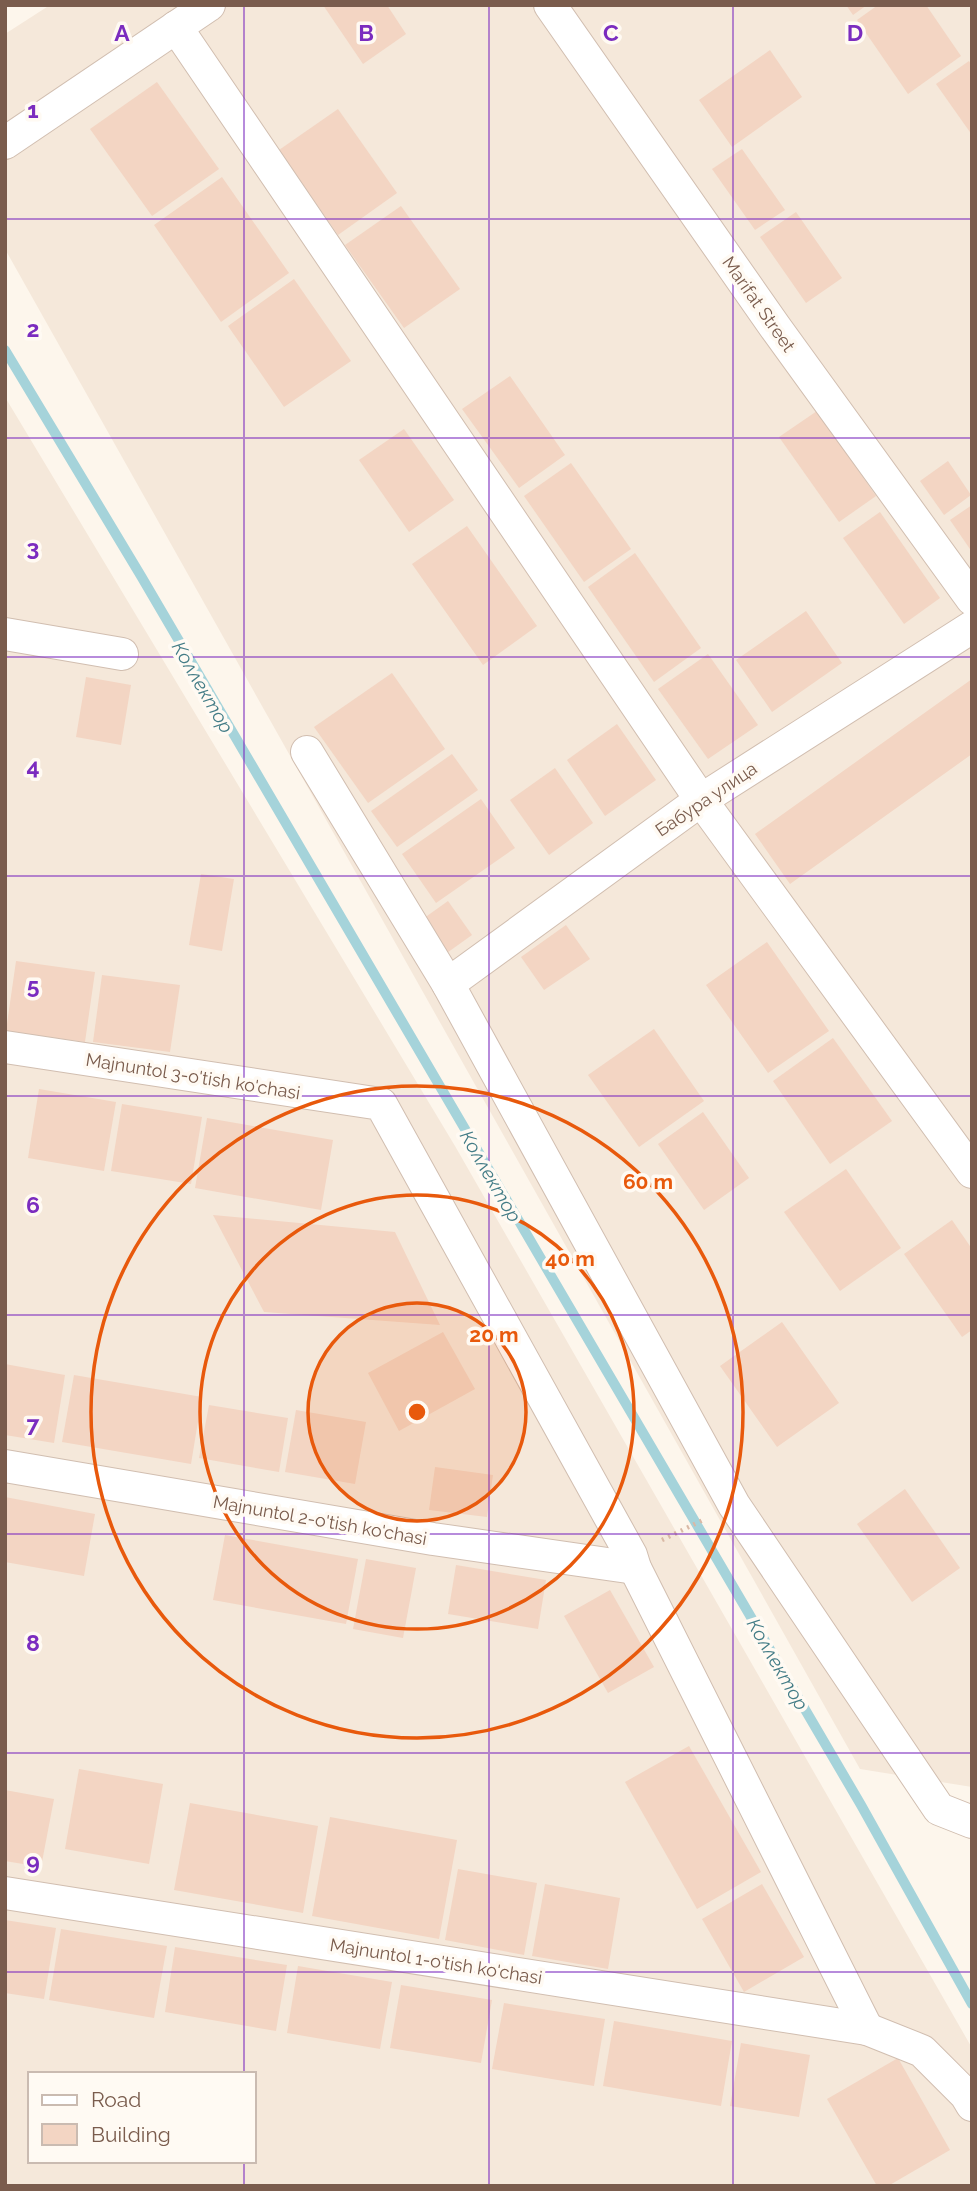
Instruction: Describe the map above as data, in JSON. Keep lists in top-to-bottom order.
{
  "streets": {
    "street": [
      "Marifat Street",
      "Бабура улица",
      "Majnuntol 3-o'tish ko'chasi",
      "Majnuntol 2-o'tish ko'chasi",
      "Majnuntol 1-o'tish ko'chasi"
    ]
  },
  "crossings": [
    ["Majnuntol 3-o'tish ko'chasi", "Majnuntol 2-o'tish ko'chasi"]
  ],
  "water": ["Коллектор"],
  "legend": ["Road", "Building"],
  "grid": {
    "columns": [
      "A",
      "B",
      "C",
      "D"
    ],
    "rows": [
      "1",
      "2",
      "3",
      "4",
      "5",
      "6",
      "7",
      "8",
      "9"
    ]
  },
  "rings": ["60 m", "40 m", "20 m"]
}
